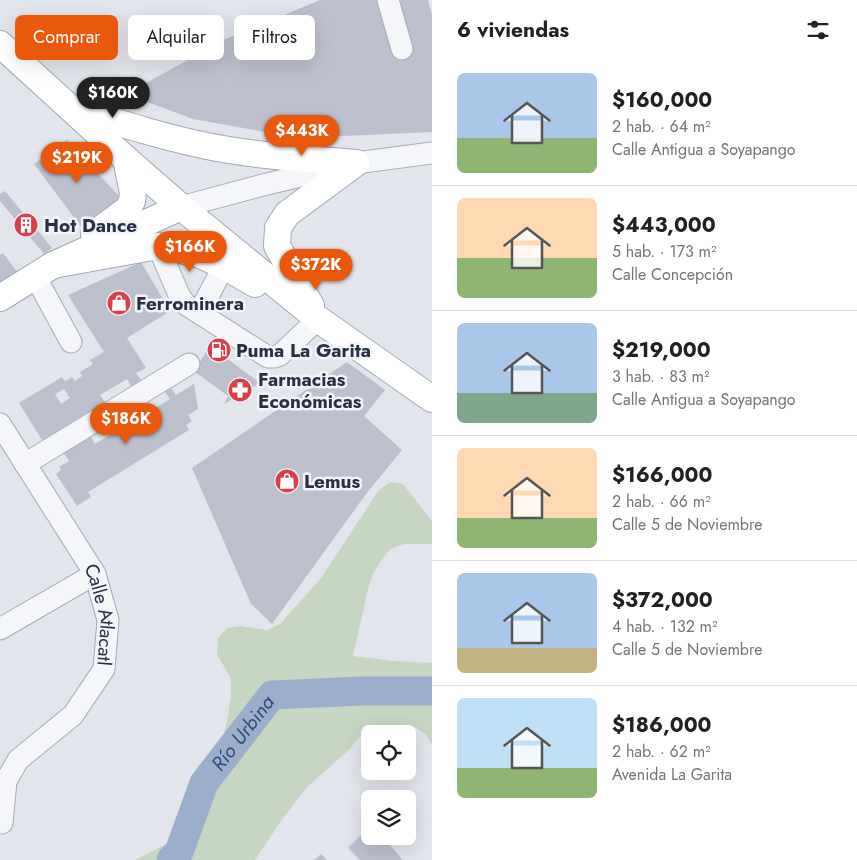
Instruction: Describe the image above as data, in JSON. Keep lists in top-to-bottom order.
{
  "streets": {
    "street": ["Calle Atlacatl"]
  },
  "water": ["Río Urbina"],
  "places": {
    "building": ["Hot Dance"],
    "shop": ["Ferrominera", "Lemus"],
    "fuel station": ["Puma La Garita"],
    "pharmacy": ["Farmacias Económicas"]
  },
  "page": {
    "heading": "6 viviendas",
    "chip": ["Comprar", "Alquilar", "Filtros"],
    "list": [
      {
        "name": "$160,000",
        "note": "2 hab. · 64 m² · Calle Antigua a Soyapango"
      },
      {
        "name": "$443,000",
        "note": "5 hab. · 173 m² · Calle Concepción"
      },
      {
        "name": "$219,000",
        "note": "3 hab. · 83 m² · Calle Antigua a Soyapango"
      },
      {
        "name": "$166,000",
        "note": "2 hab. · 66 m² · Calle 5 de Noviembre"
      },
      {
        "name": "$372,000",
        "note": "4 hab. · 132 m² · Calle 5 de Noviembre"
      },
      {
        "name": "$186,000",
        "note": "2 hab. · 62 m² · Avenida La Garita"
      }
    ],
    "price": [
      "$160K",
      "$443K",
      "$219K",
      "$166K",
      "$372K",
      "$186K"
    ]
  }
}
